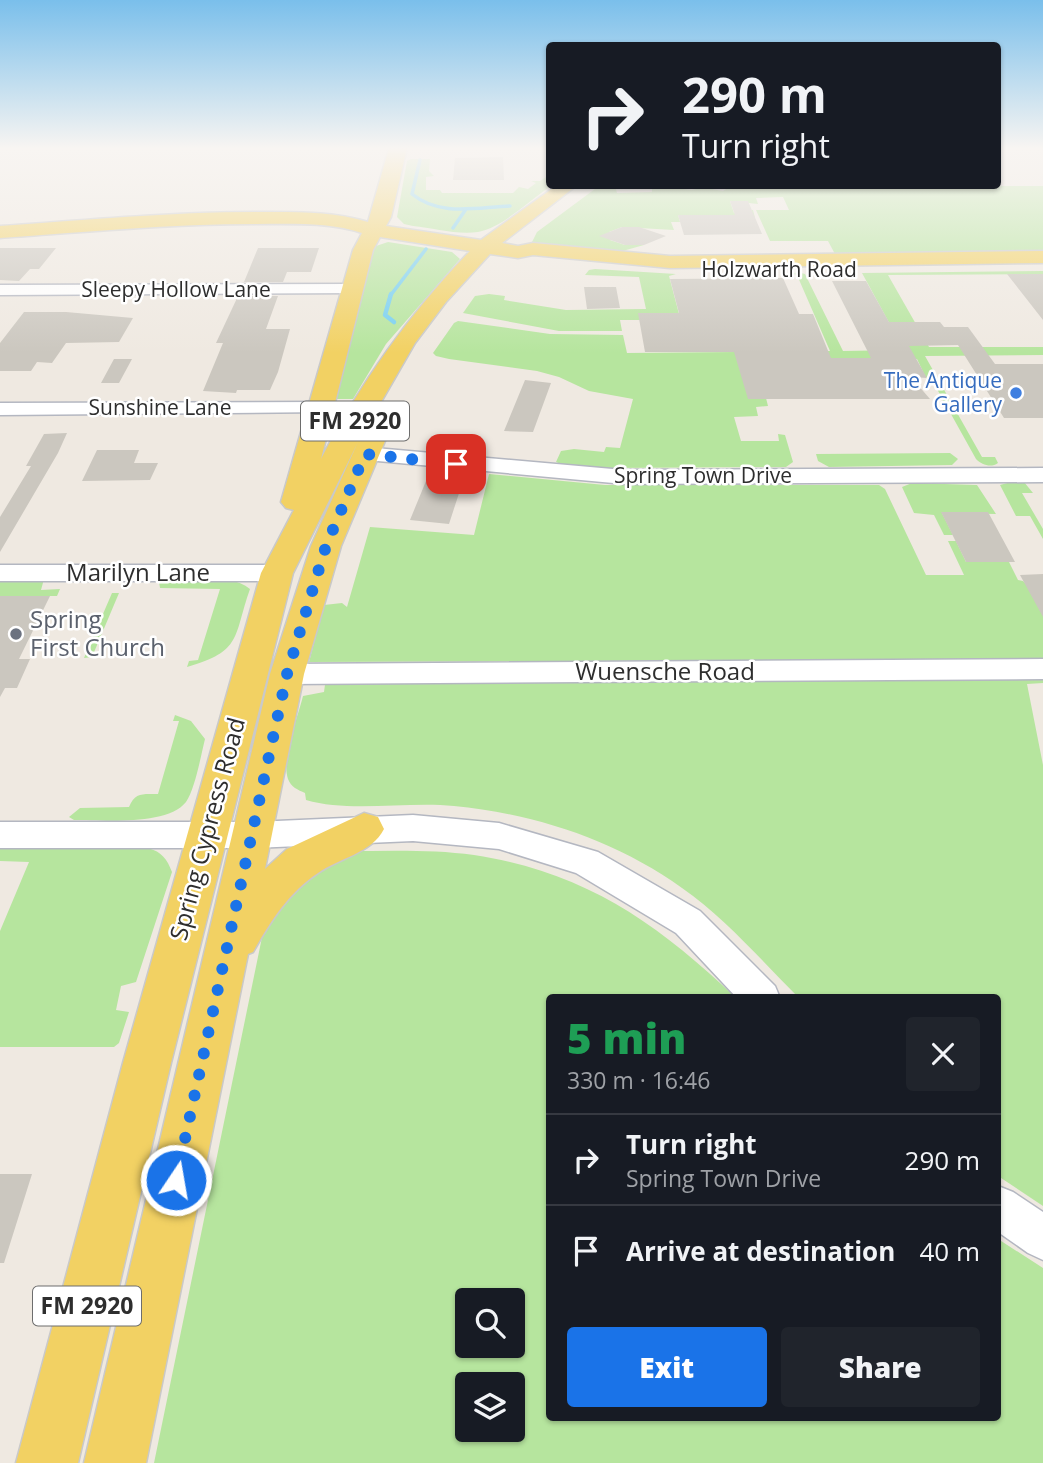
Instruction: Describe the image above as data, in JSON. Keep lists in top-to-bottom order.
{
  "streets": {
    "main road": ["Holzwarth Road", "FM 2920", "Spring Cypress Road"],
    "street": [
      "Sleepy Hollow Lane",
      "Sunshine Lane",
      "Spring Town Drive",
      "Marilyn Lane",
      "Wuensche Road"
    ]
  },
  "crossings": [
    ["Holzwarth Road", "FM 2920"],
    ["Holzwarth Road", "Spring Cypress Road"],
    ["FM 2920", "Spring Cypress Road"],
    ["Spring Town Drive", "Spring Cypress Road"],
    ["Marilyn Lane", "Spring Cypress Road"],
    ["Wuensche Road", "Spring Cypress Road"]
  ],
  "places": ["The Antique Gallery", "Spring First Church"],
  "page": {
    "turn": ["290 m", "Turn right"],
    "heading": ["5 min", "330 m · 16:46"],
    "list": [
      {
        "name": "Turn right",
        "note": "Spring Town Drive",
        "value": "290 m"
      },
      {
        "name": "Arrive at destination",
        "value": "40 m"
      }
    ],
    "buttons": ["Exit", "Share"]
  }
}
